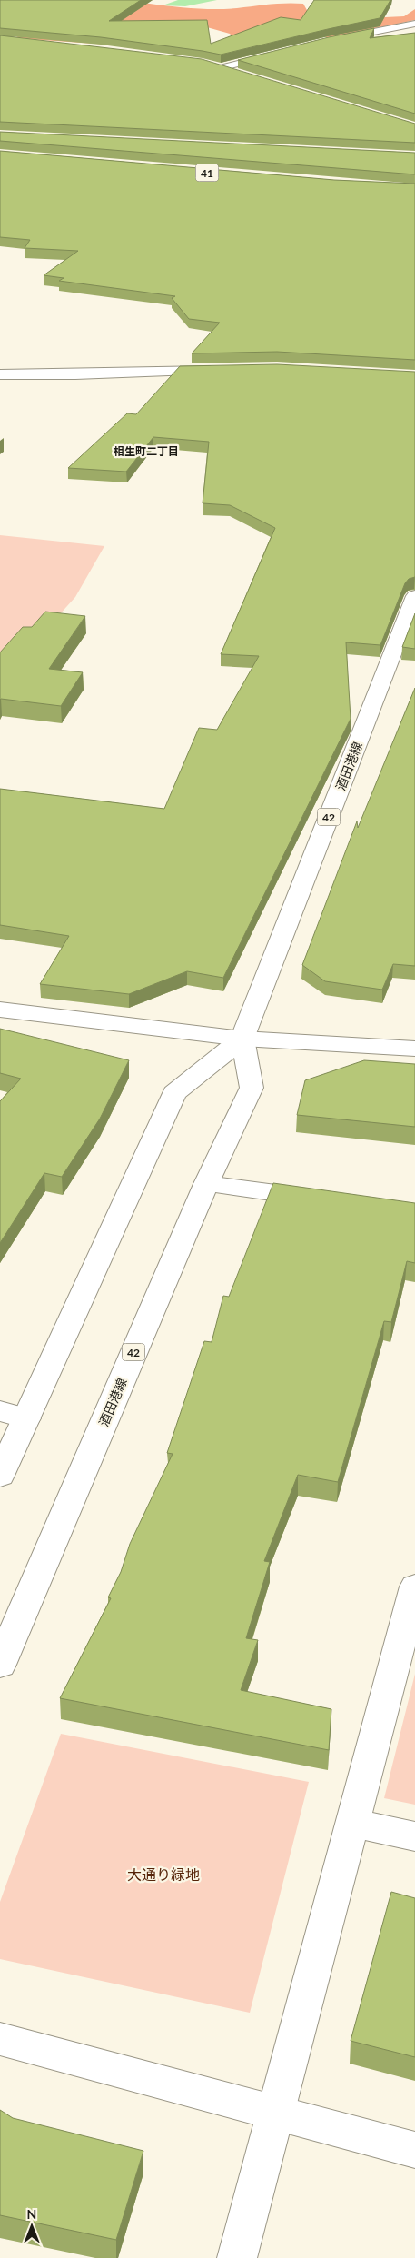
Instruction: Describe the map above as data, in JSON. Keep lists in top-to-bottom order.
{
  "streets": {
    "main road": ["酒田港線", "42"]
  },
  "districts": ["相生町二丁目"],
  "parks": ["大通り緑地"],
  "north": "top"
}
